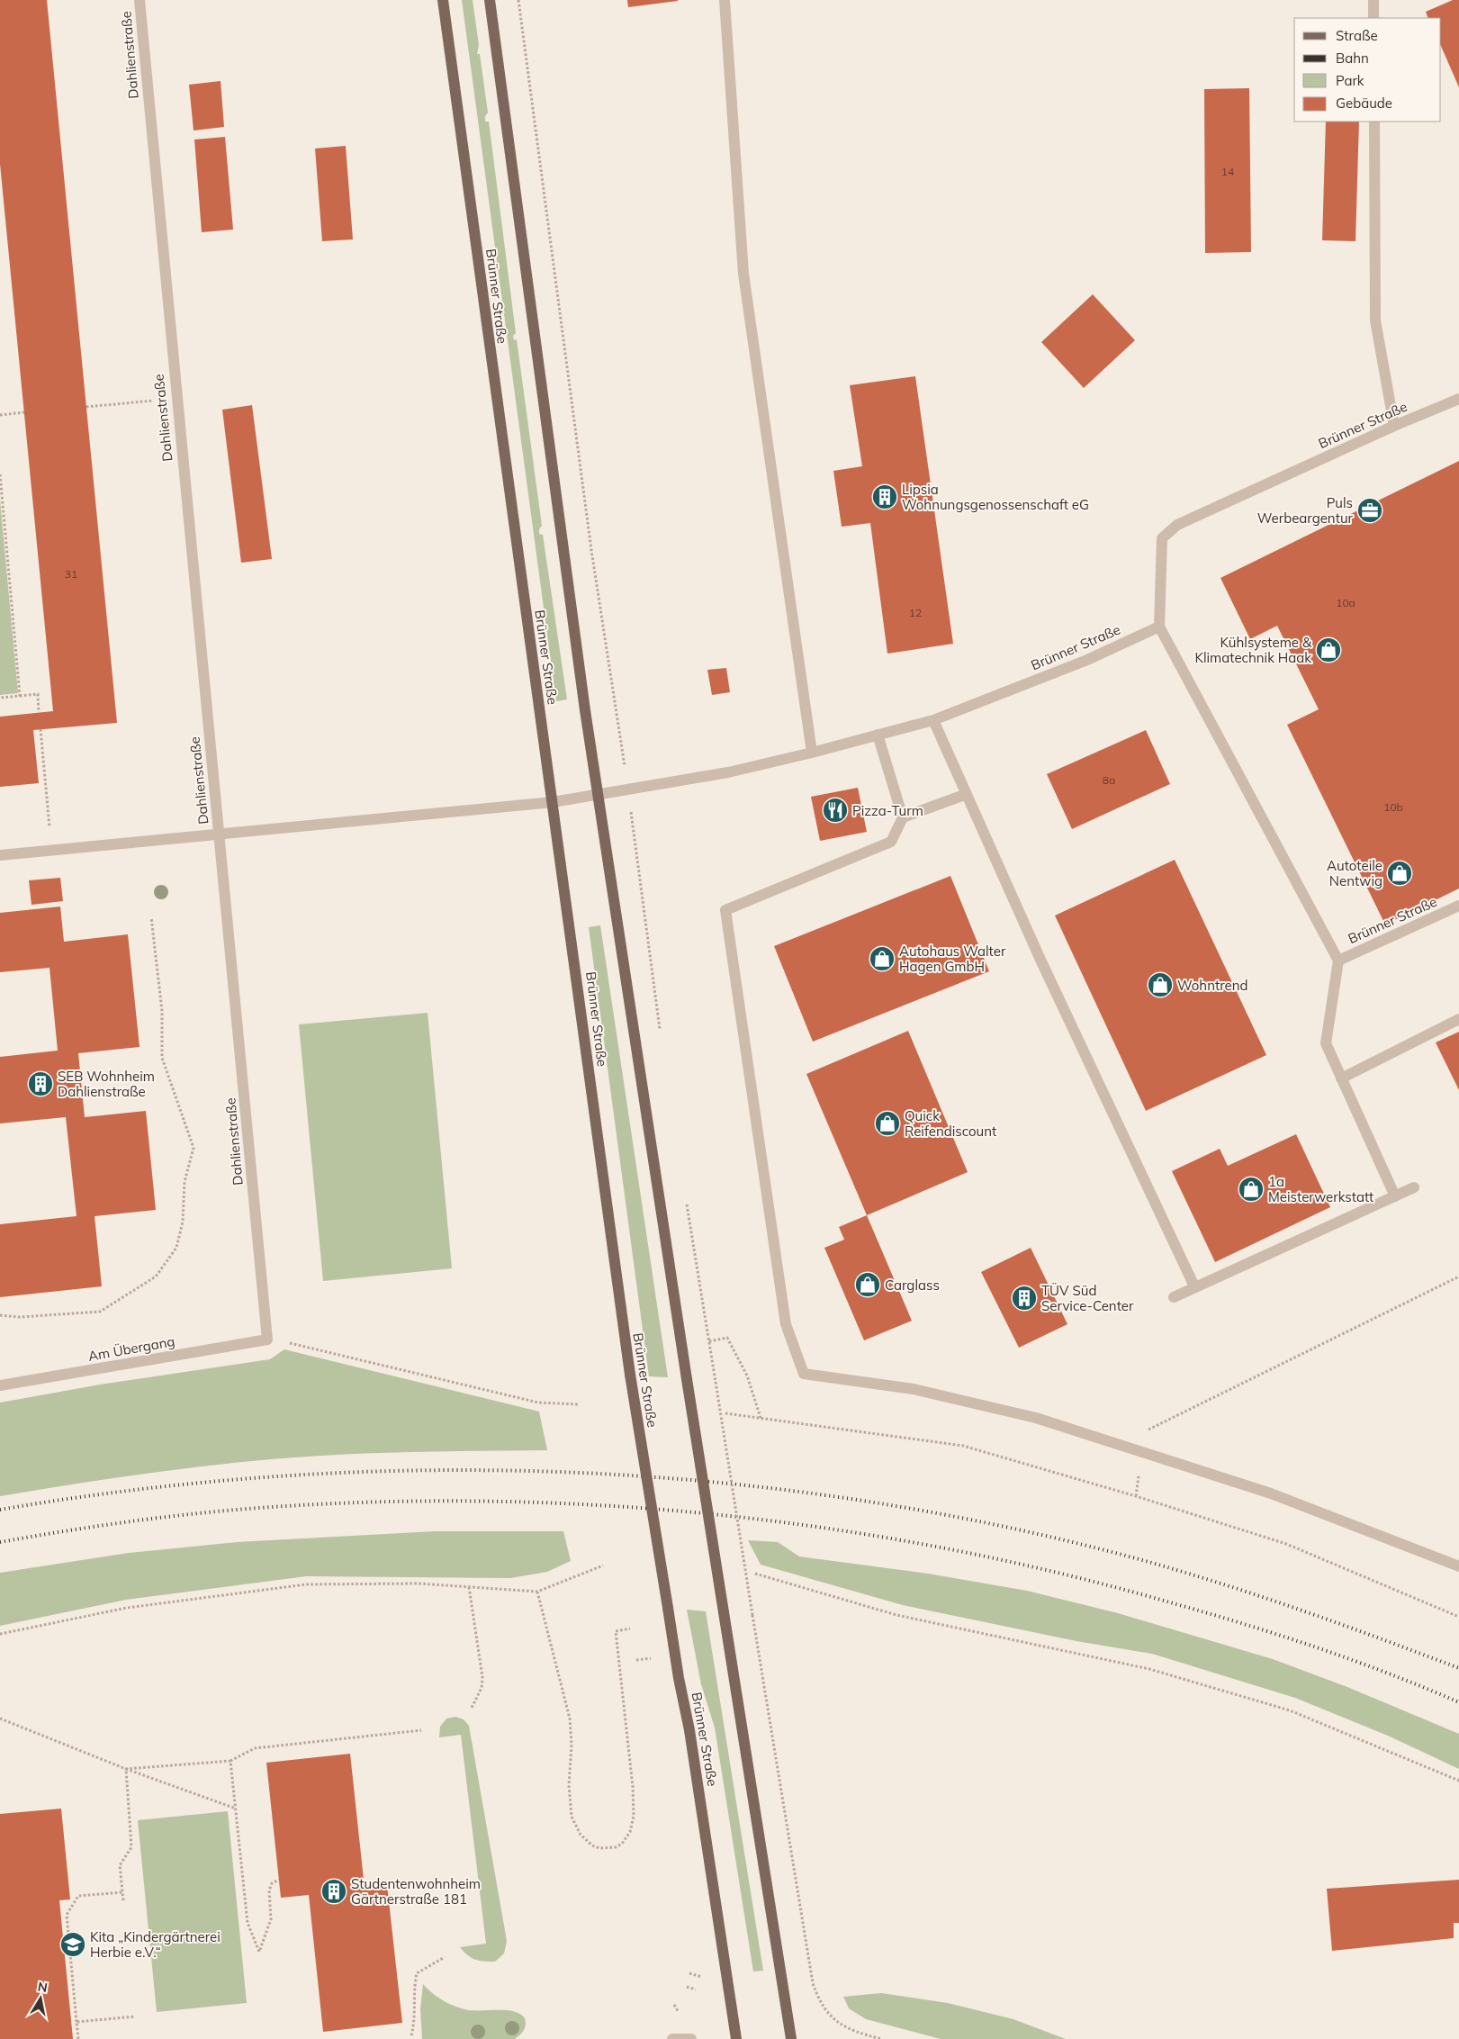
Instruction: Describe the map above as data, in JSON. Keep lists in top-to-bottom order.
{
  "streets": {
    "main road": ["Brünner Straße"],
    "street": ["Dahlienstraße", "Am Übergang"]
  },
  "crossings": [
    ["Dahlienstraße", "Brünner Straße"],
    ["Dahlienstraße", "Am Übergang"]
  ],
  "places": {
    "building": [
      "Lipsia Wohnungsgenossenschaft eG",
      "SEB Wohnheim Dahlienstraße",
      "TÜV Süd Service-Center",
      "Studentenwohnheim Gärtnerstraße 181"
    ],
    "office": ["Puls Werbeargentur"],
    "shop": [
      "Kühlsysteme & Klimatechnik Haak",
      "Autoteile Nentwig",
      "Autohaus Walter Hagen GmbH",
      "Wohntrend",
      "Quick Reifendiscount",
      "1a Meisterwerkstatt",
      "Carglass"
    ],
    "restaurant": ["Pizza-Turm"],
    "school or university": ["Kita „Kindergärtnerei Herbie e.V.“"]
  },
  "house_numbers": [
    "14",
    "31",
    "10a",
    "12",
    "8a",
    "10b"
  ],
  "legend": [
    "Straße",
    "Bahn",
    "Park",
    "Gebäude"
  ],
  "north": "top"
}
